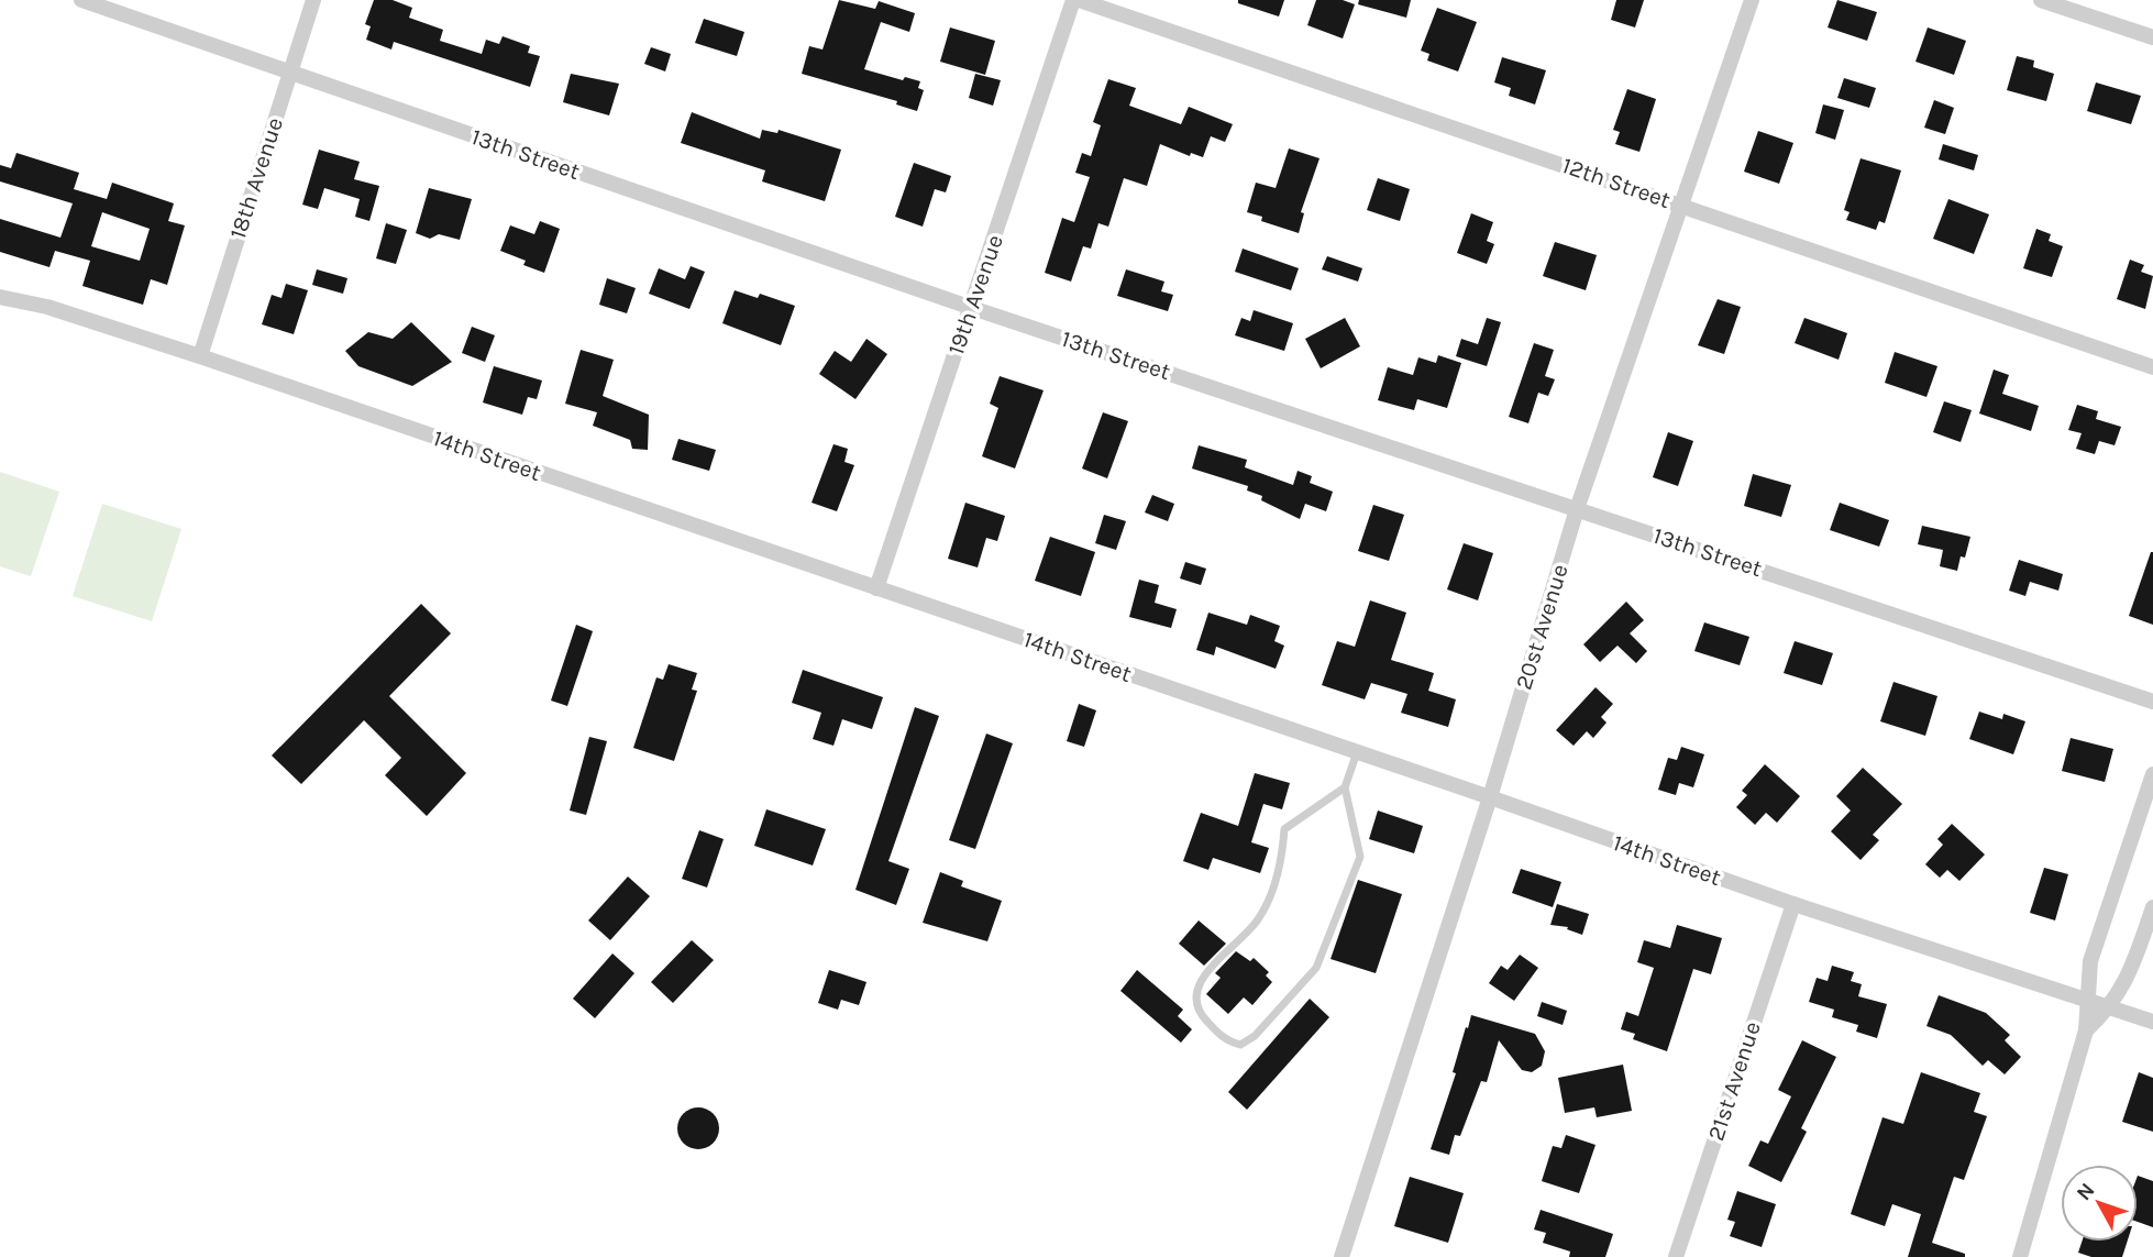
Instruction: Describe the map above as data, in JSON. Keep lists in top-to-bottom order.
{
  "streets": {
    "street": [
      "13th Street",
      "18th Avenue",
      "12th Street",
      "19th Avenue",
      "14th Street",
      "20st Avenue",
      "21st Avenue"
    ]
  },
  "crossings": [
    ["13th Street", "18th Avenue"],
    ["13th Street", "19th Avenue"],
    ["13th Street", "20st Avenue"],
    ["18th Avenue", "14th Street"],
    ["12th Street", "19th Avenue"],
    ["12th Street", "20st Avenue"],
    ["19th Avenue", "14th Street"],
    ["14th Street", "20st Avenue"],
    ["14th Street", "21st Avenue"]
  ],
  "north": "top left"
}
